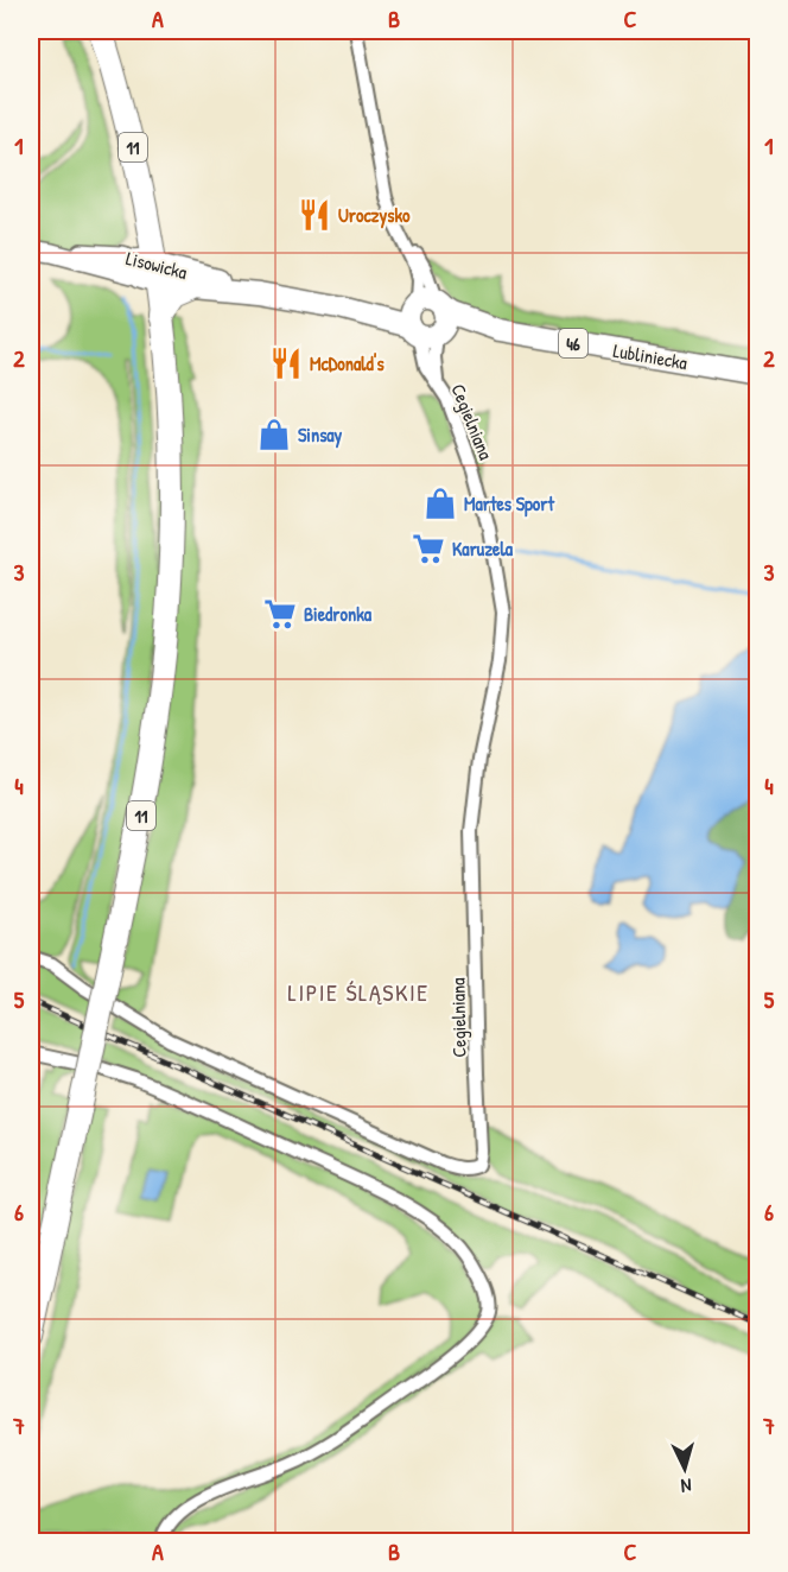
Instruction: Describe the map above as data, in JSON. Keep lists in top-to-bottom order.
{
  "streets": {
    "highway": ["11"],
    "main road": ["Lisowicka", "46", "Lubliniecka"],
    "street": ["Cegielniana"]
  },
  "crossings": [
    ["11", "Lisowicka"],
    ["Lisowicka", "Lubliniecka"],
    ["Lisowicka", "Cegielniana"],
    ["Lubliniecka", "Cegielniana"]
  ],
  "districts": ["LIPIE ŚLĄSKIE"],
  "places": {
    "restaurant": ["Uroczysko", "McDonald's"],
    "shop": ["Sinsay", "Martes Sport"],
    "supermarket": ["Karuzela", "Biedronka"]
  },
  "north": "bottom",
  "grid": {
    "columns": ["A", "B", "C"],
    "rows": [
      "1",
      "2",
      "3",
      "4",
      "5",
      "6",
      "7"
    ]
  }
}
